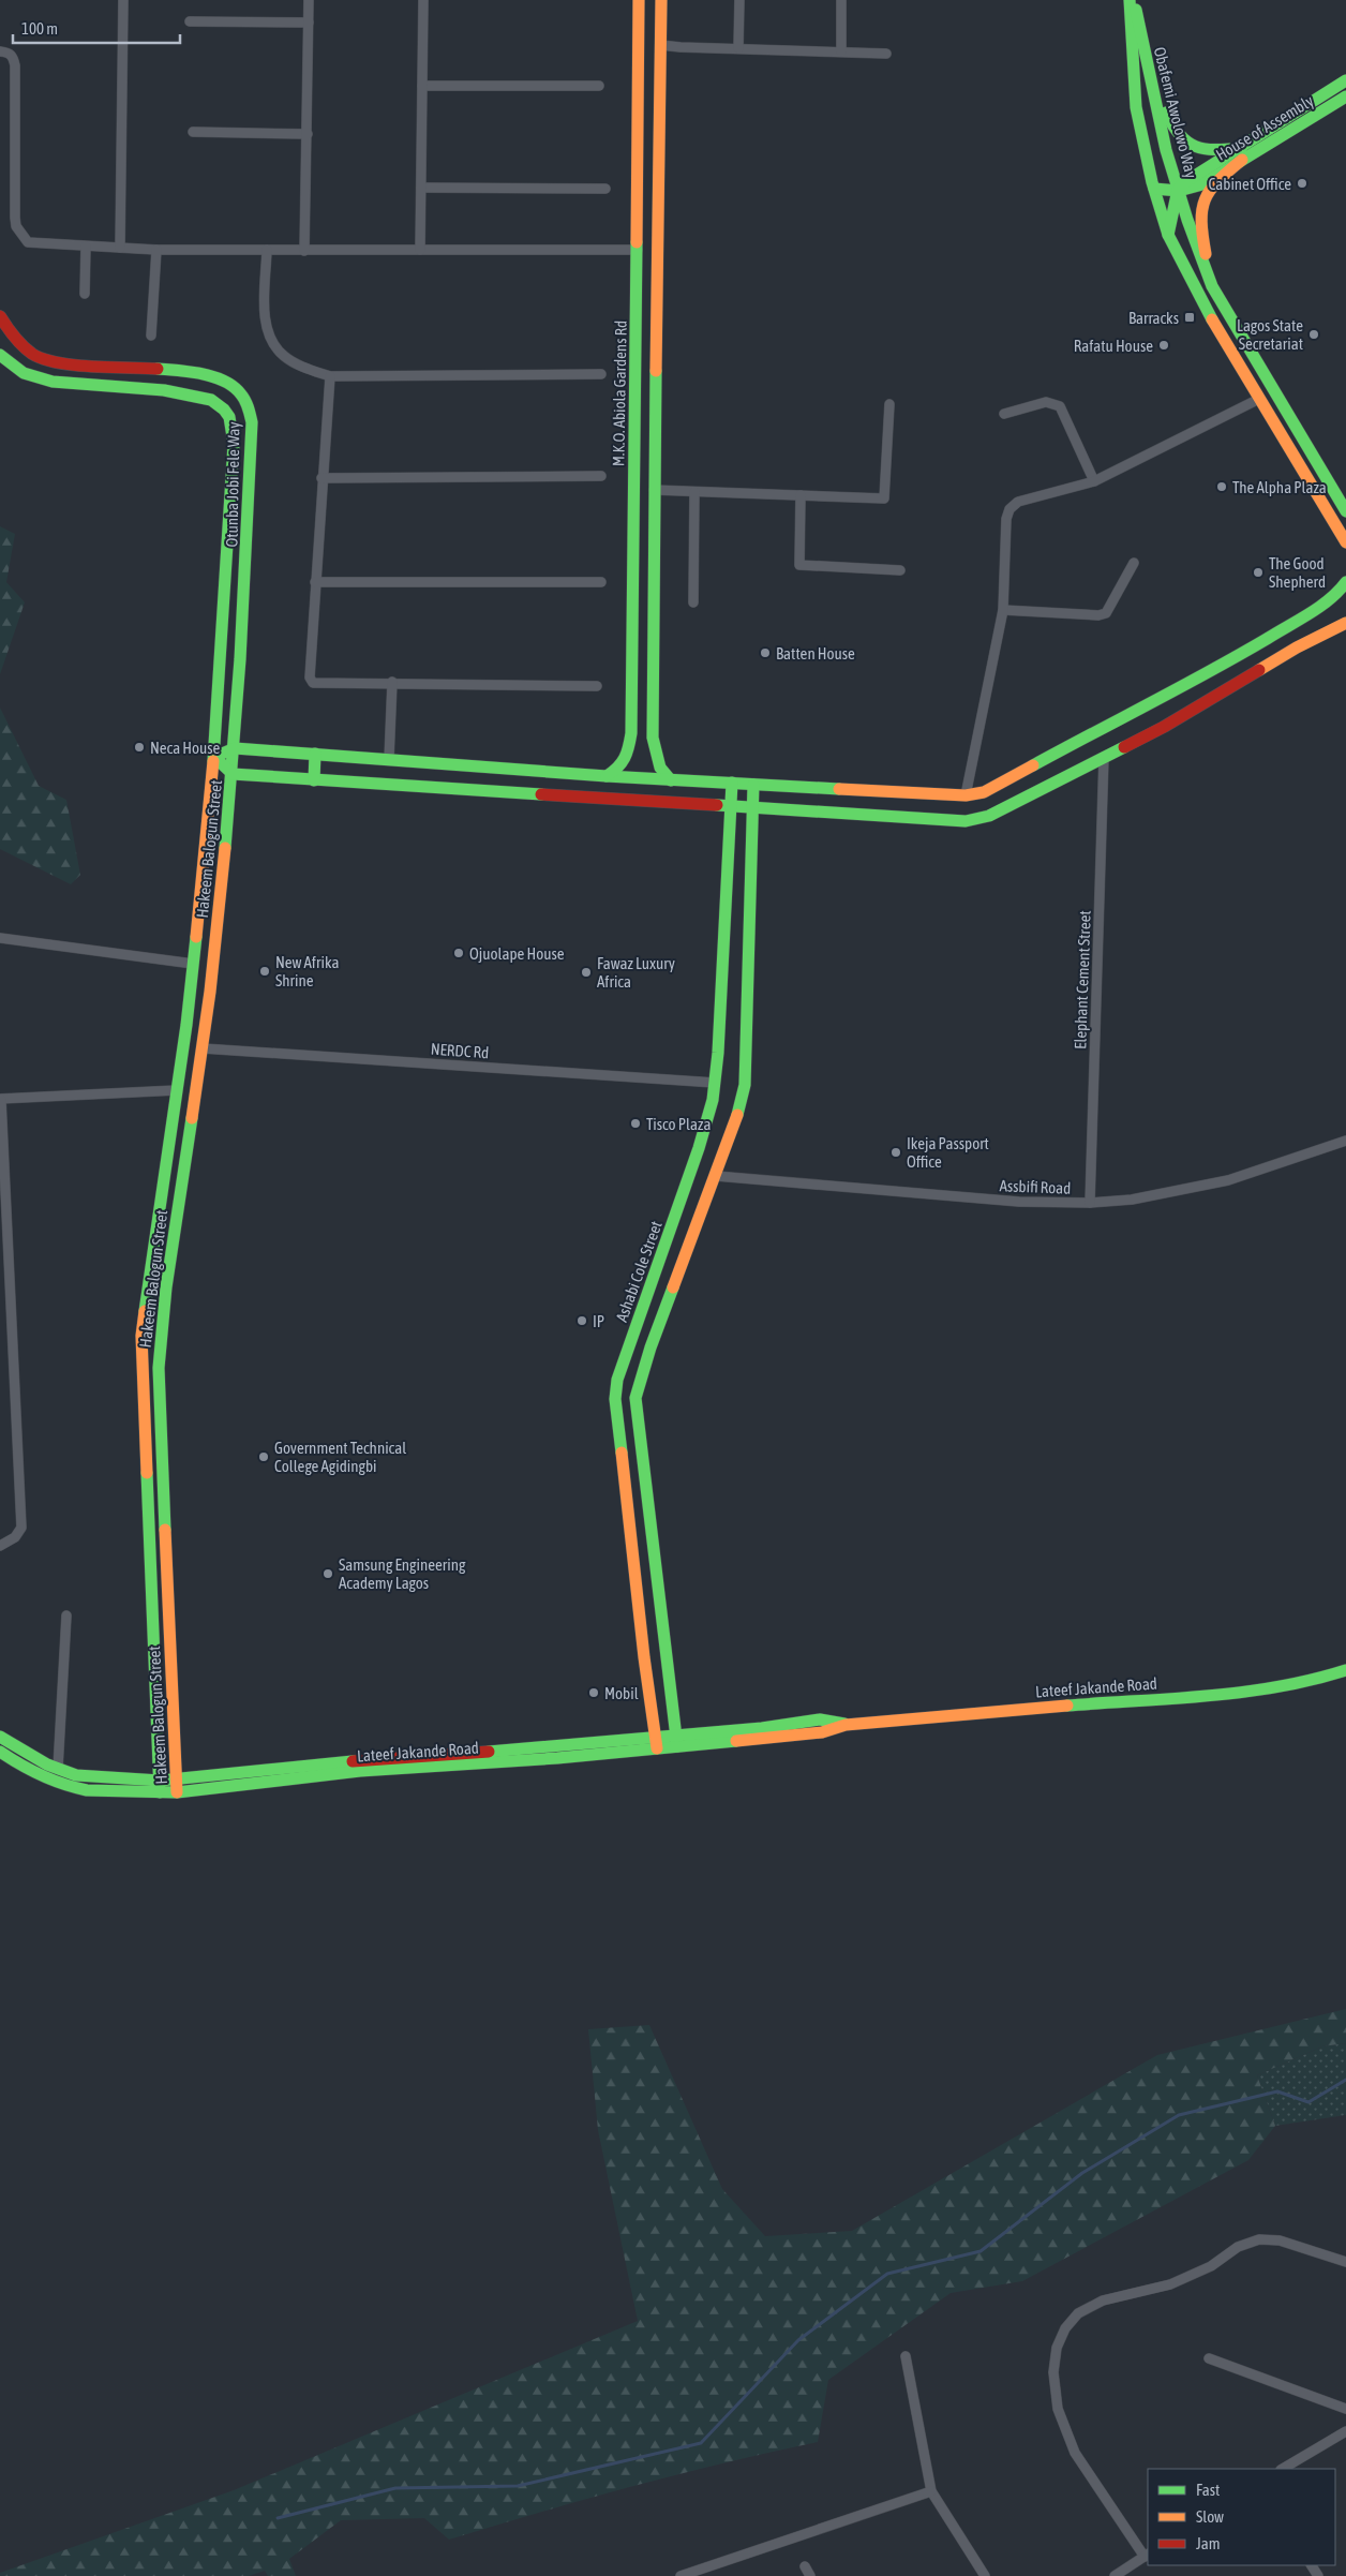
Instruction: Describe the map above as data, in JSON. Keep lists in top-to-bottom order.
{
  "streets": {
    "street": [
      "Obafemi Awolowo Way",
      "House of Assembly",
      "M.K.O. Abiola Gardens Rd",
      "Otunba Jobi Fele Way",
      "Hakeem Balogun Street",
      "Elephant Cement Street",
      "NERDC Rd",
      "Assbifi Road",
      "Ashabi Cole Street",
      "Lateef Jakande Road"
    ]
  },
  "crossings": [
    ["Obafemi Awolowo Way", "House of Assembly"],
    ["Otunba Jobi Fele Way", "Hakeem Balogun Street"],
    ["Hakeem Balogun Street", "NERDC Rd"],
    ["Hakeem Balogun Street", "Lateef Jakande Road"],
    ["Elephant Cement Street", "Assbifi Road"],
    ["NERDC Rd", "Ashabi Cole Street"],
    ["Ashabi Cole Street", "Lateef Jakande Road"]
  ],
  "places": {
    "other": [
      "Cabinet Office",
      "Lagos State Secretariat",
      "Rafatu House",
      "The Alpha Plaza",
      "The Good Shepherd",
      "Batten House",
      "Neca House",
      "Ojuolape House",
      "New Afrika Shrine",
      "Fawaz Luxury Africa",
      "Tisco Plaza",
      "Ikeja Passport Office",
      "IP",
      "Government Technical College Agidingbi",
      "Samsung Engineering Academy Lagos",
      "Mobil"
    ],
    "transit": ["Barracks"]
  },
  "legend": ["Fast", "Slow", "Jam"],
  "scale_bar": "100 m"
}
